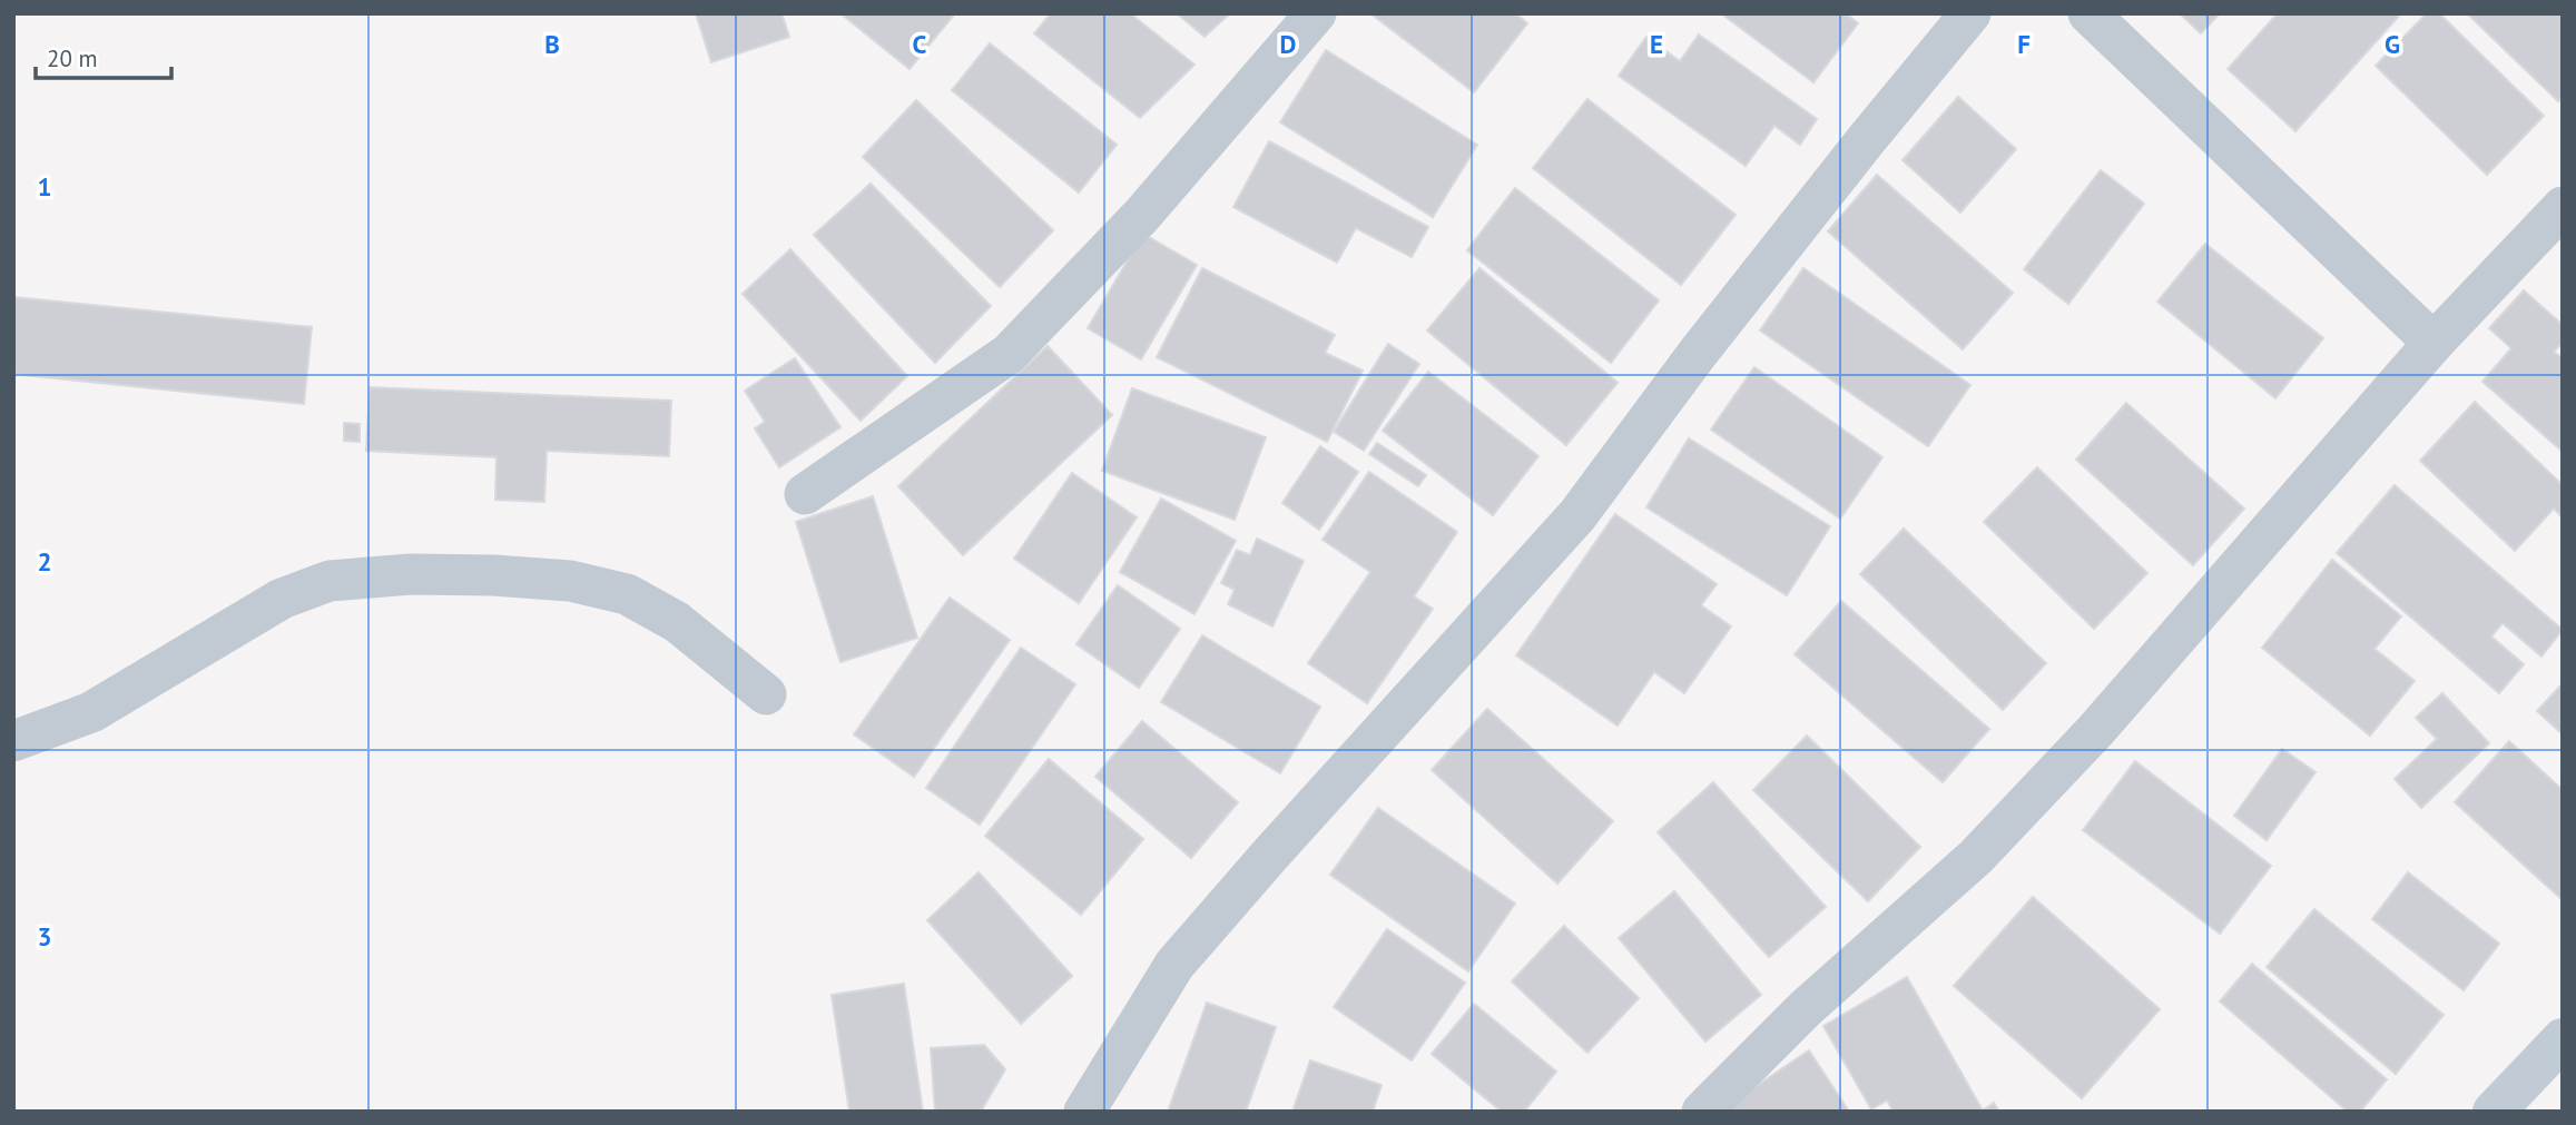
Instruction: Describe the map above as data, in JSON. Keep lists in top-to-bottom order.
{
  "scale_bar": "20 m",
  "grid": {
    "columns": [
      "B",
      "C",
      "D",
      "E",
      "F",
      "G"
    ],
    "rows": ["1", "2", "3"]
  }
}
